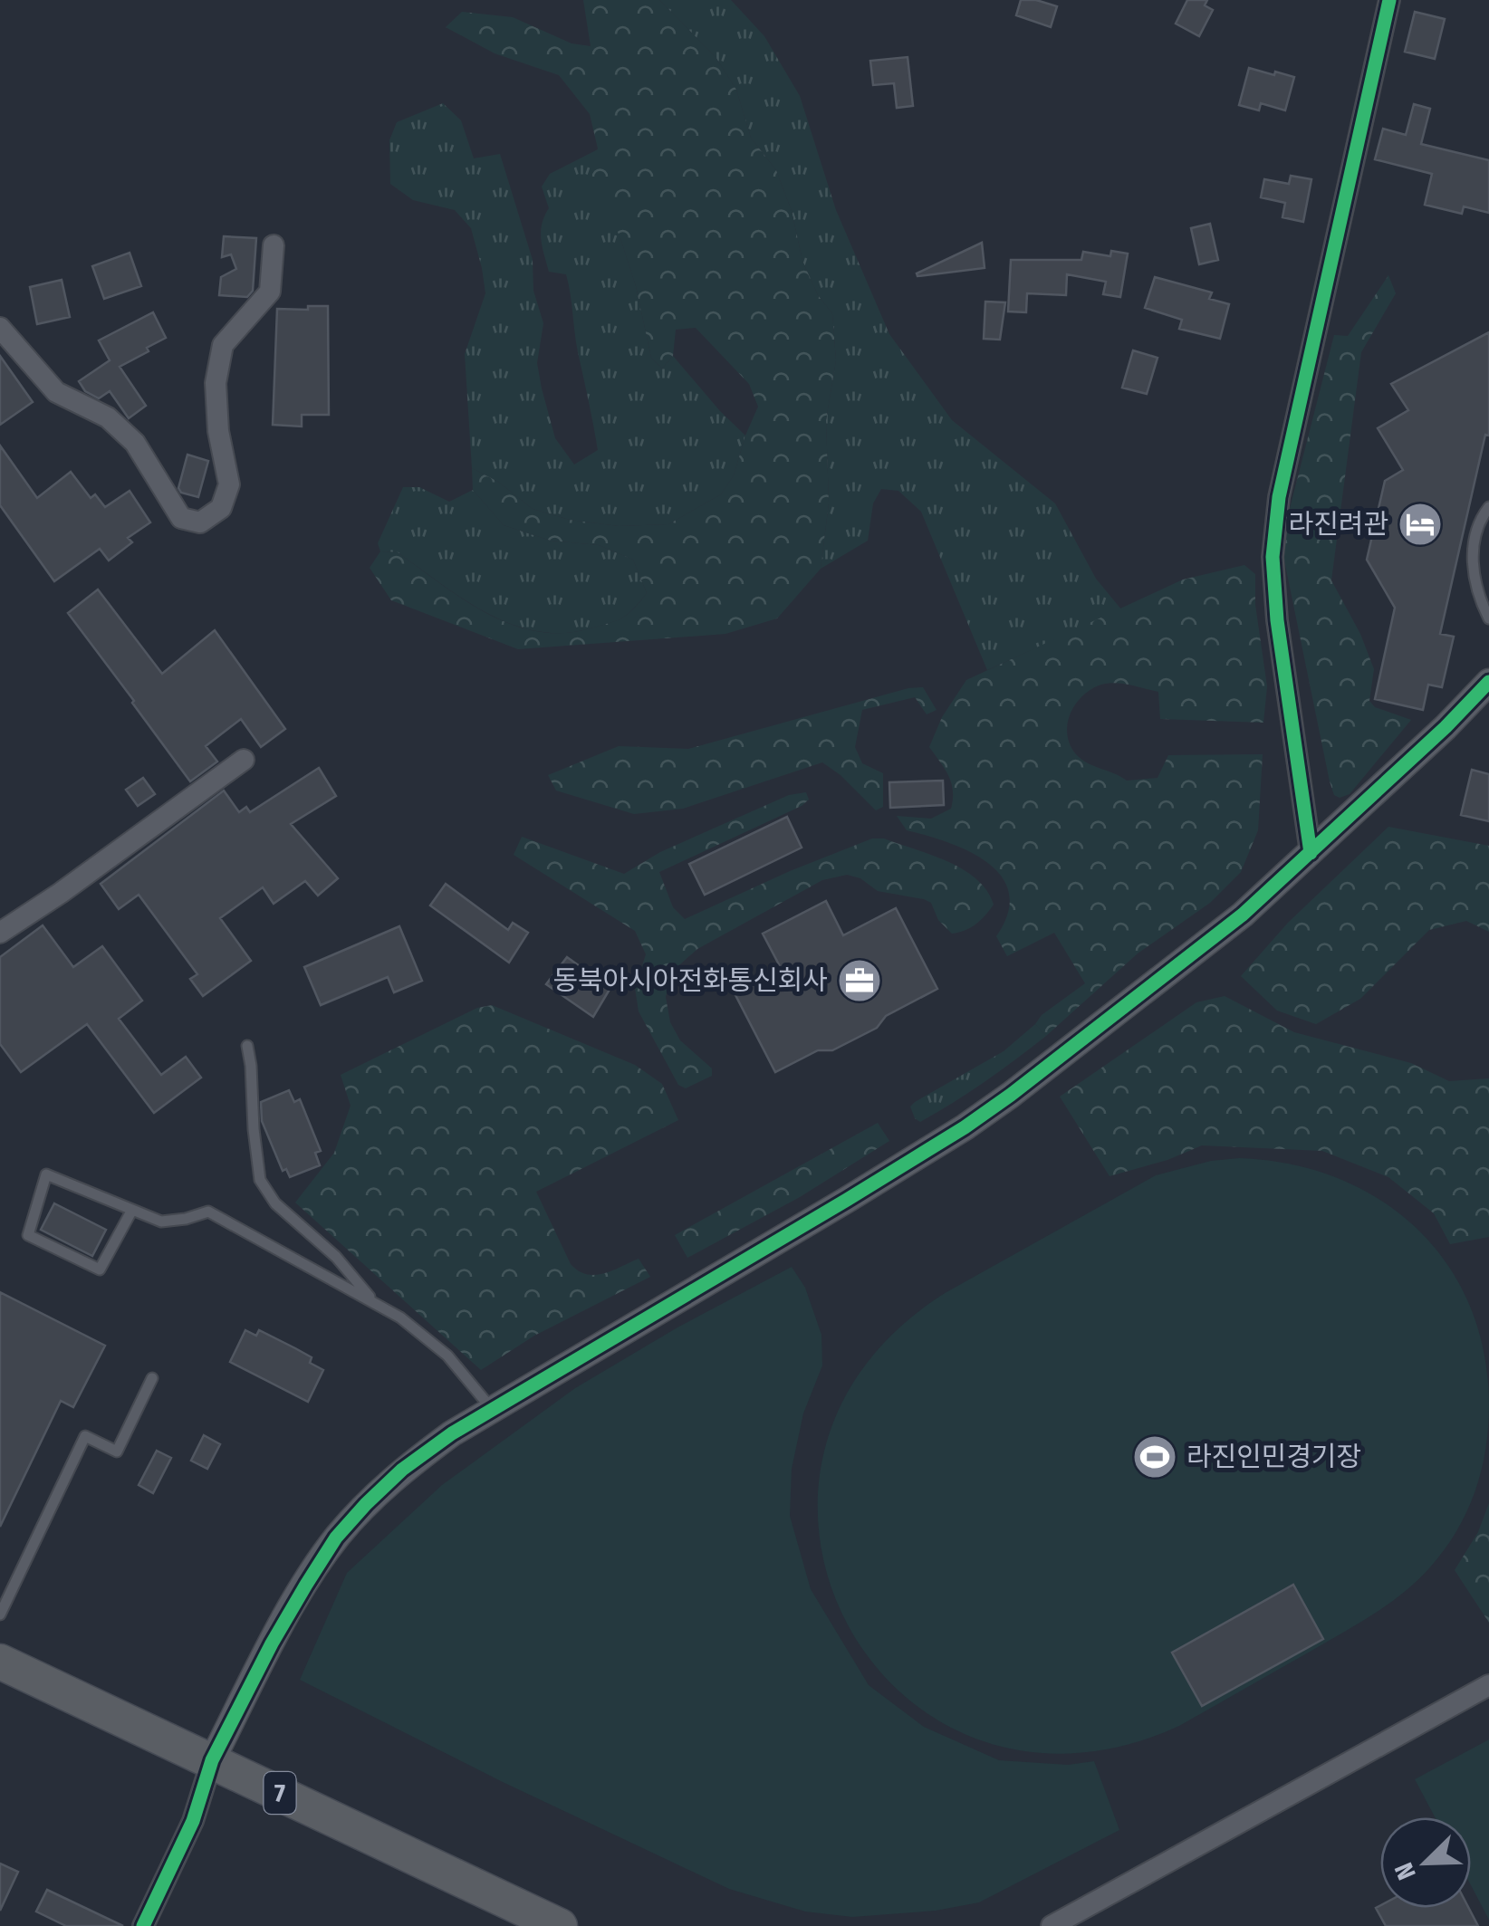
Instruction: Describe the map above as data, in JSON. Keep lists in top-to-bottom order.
{
  "streets": {
    "highway": ["7"]
  },
  "places": {
    "hotel": ["라진려관"],
    "office": ["동북아시아전화통신회사"],
    "sports": ["라진인민경기장"]
  },
  "north": "bottom left"
}
